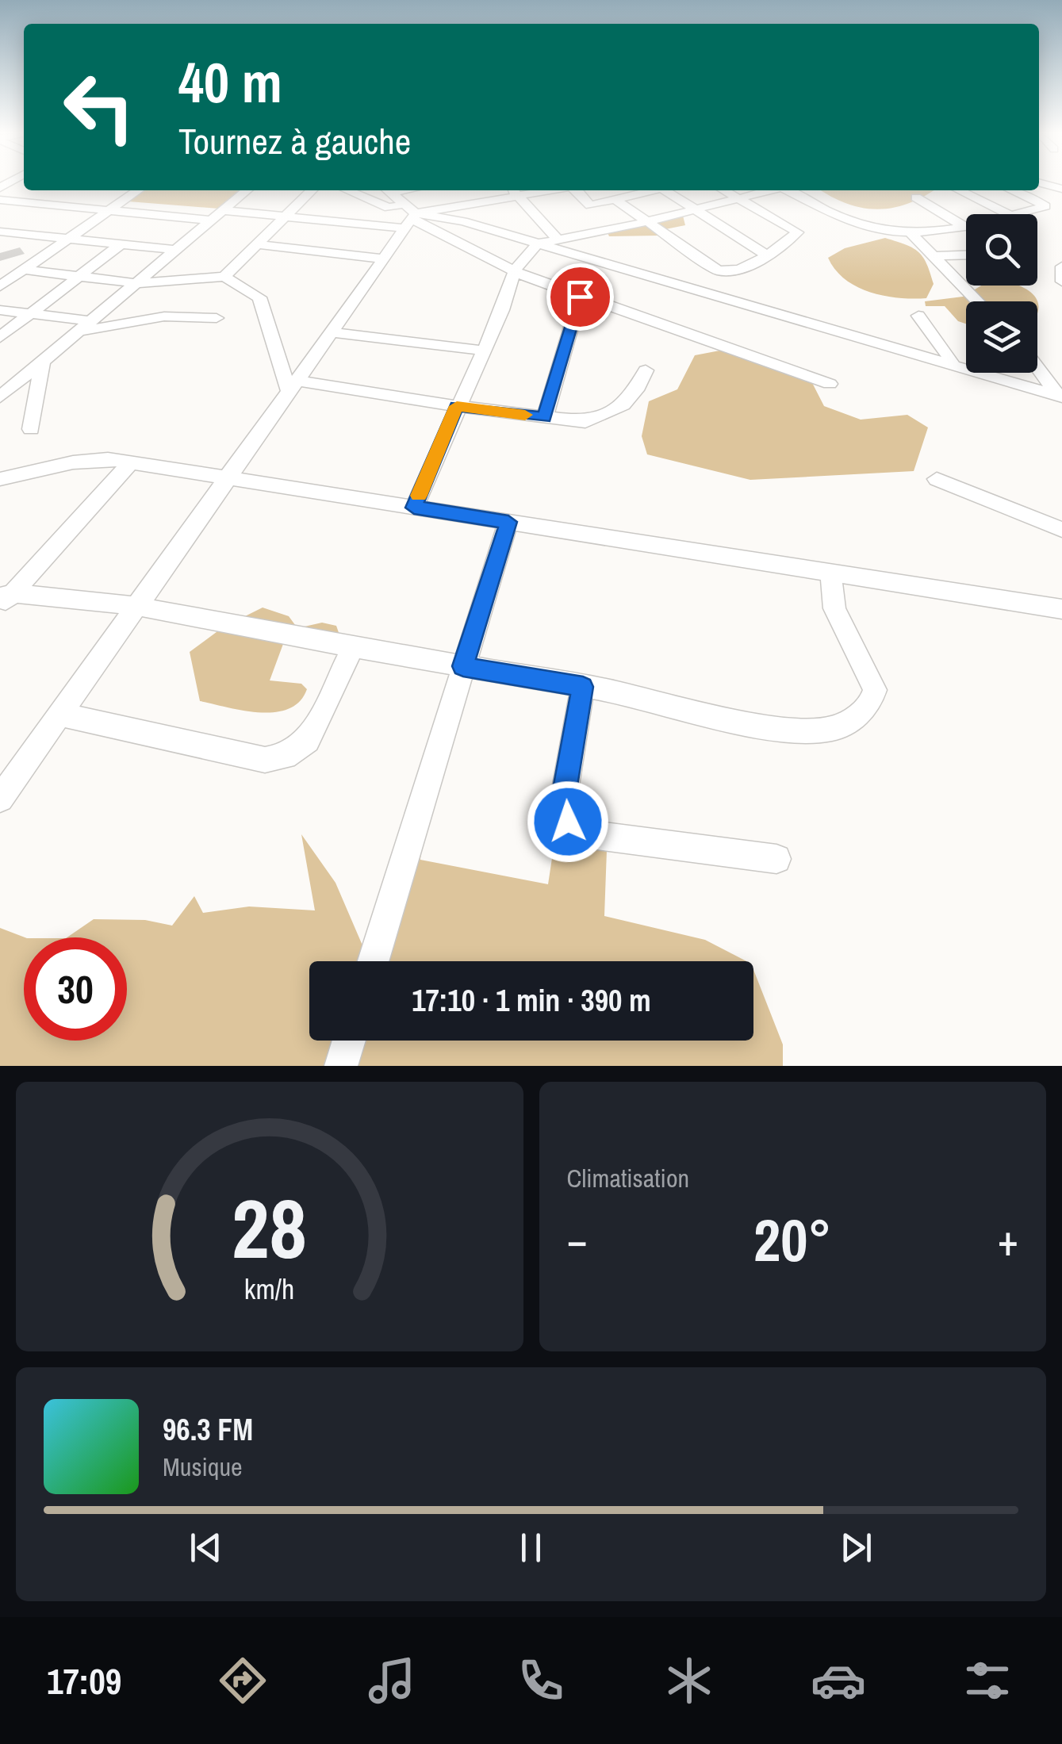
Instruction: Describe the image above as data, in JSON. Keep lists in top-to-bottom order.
{
  "page": {
    "turn": ["40 m", "Tournez à gauche"],
    "limit": "30",
    "trip": "17:10 · 1 min · 390 m",
    "tile": "Climatisation",
    "heat": ["−", "20°", "+"],
    "song": ["96.3 FM", "Musique"],
    "tabs": "17:09",
    "gauge": ["28", "km/h"]
  }
}
